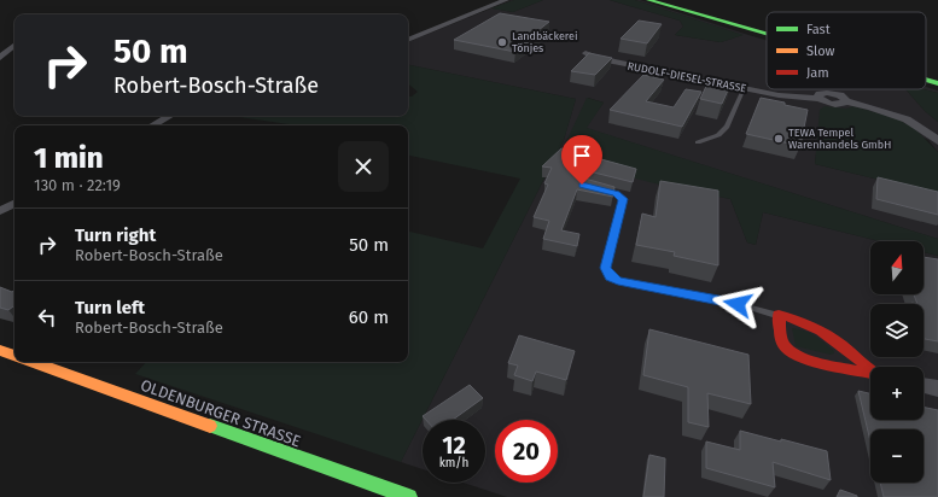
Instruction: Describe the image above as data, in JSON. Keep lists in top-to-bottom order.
{
  "streets": {
    "main road": ["OLDENBURGER STRASSE"],
    "street": ["RUDOLF-DIESEL-STRASSE"]
  },
  "places": ["Landbäckerei Tönjes", "TEWA Tempel Warenhandels GmbH"],
  "legend": ["Fast", "Slow", "Jam"],
  "north": "top",
  "page": {
    "turn": ["50 m", "Robert-Bosch-Straße"],
    "heading": ["1 min", "130 m · 22:19"],
    "list": [
      {
        "name": "Turn right",
        "note": "Robert-Bosch-Straße",
        "value": "50 m"
      },
      {
        "name": "Turn left",
        "note": "Robert-Bosch-Straße",
        "value": "60 m"
      }
    ],
    "map_buttons": ["+", "−"],
    "speed": "12 km/h",
    "limit": "20"
  }
}
